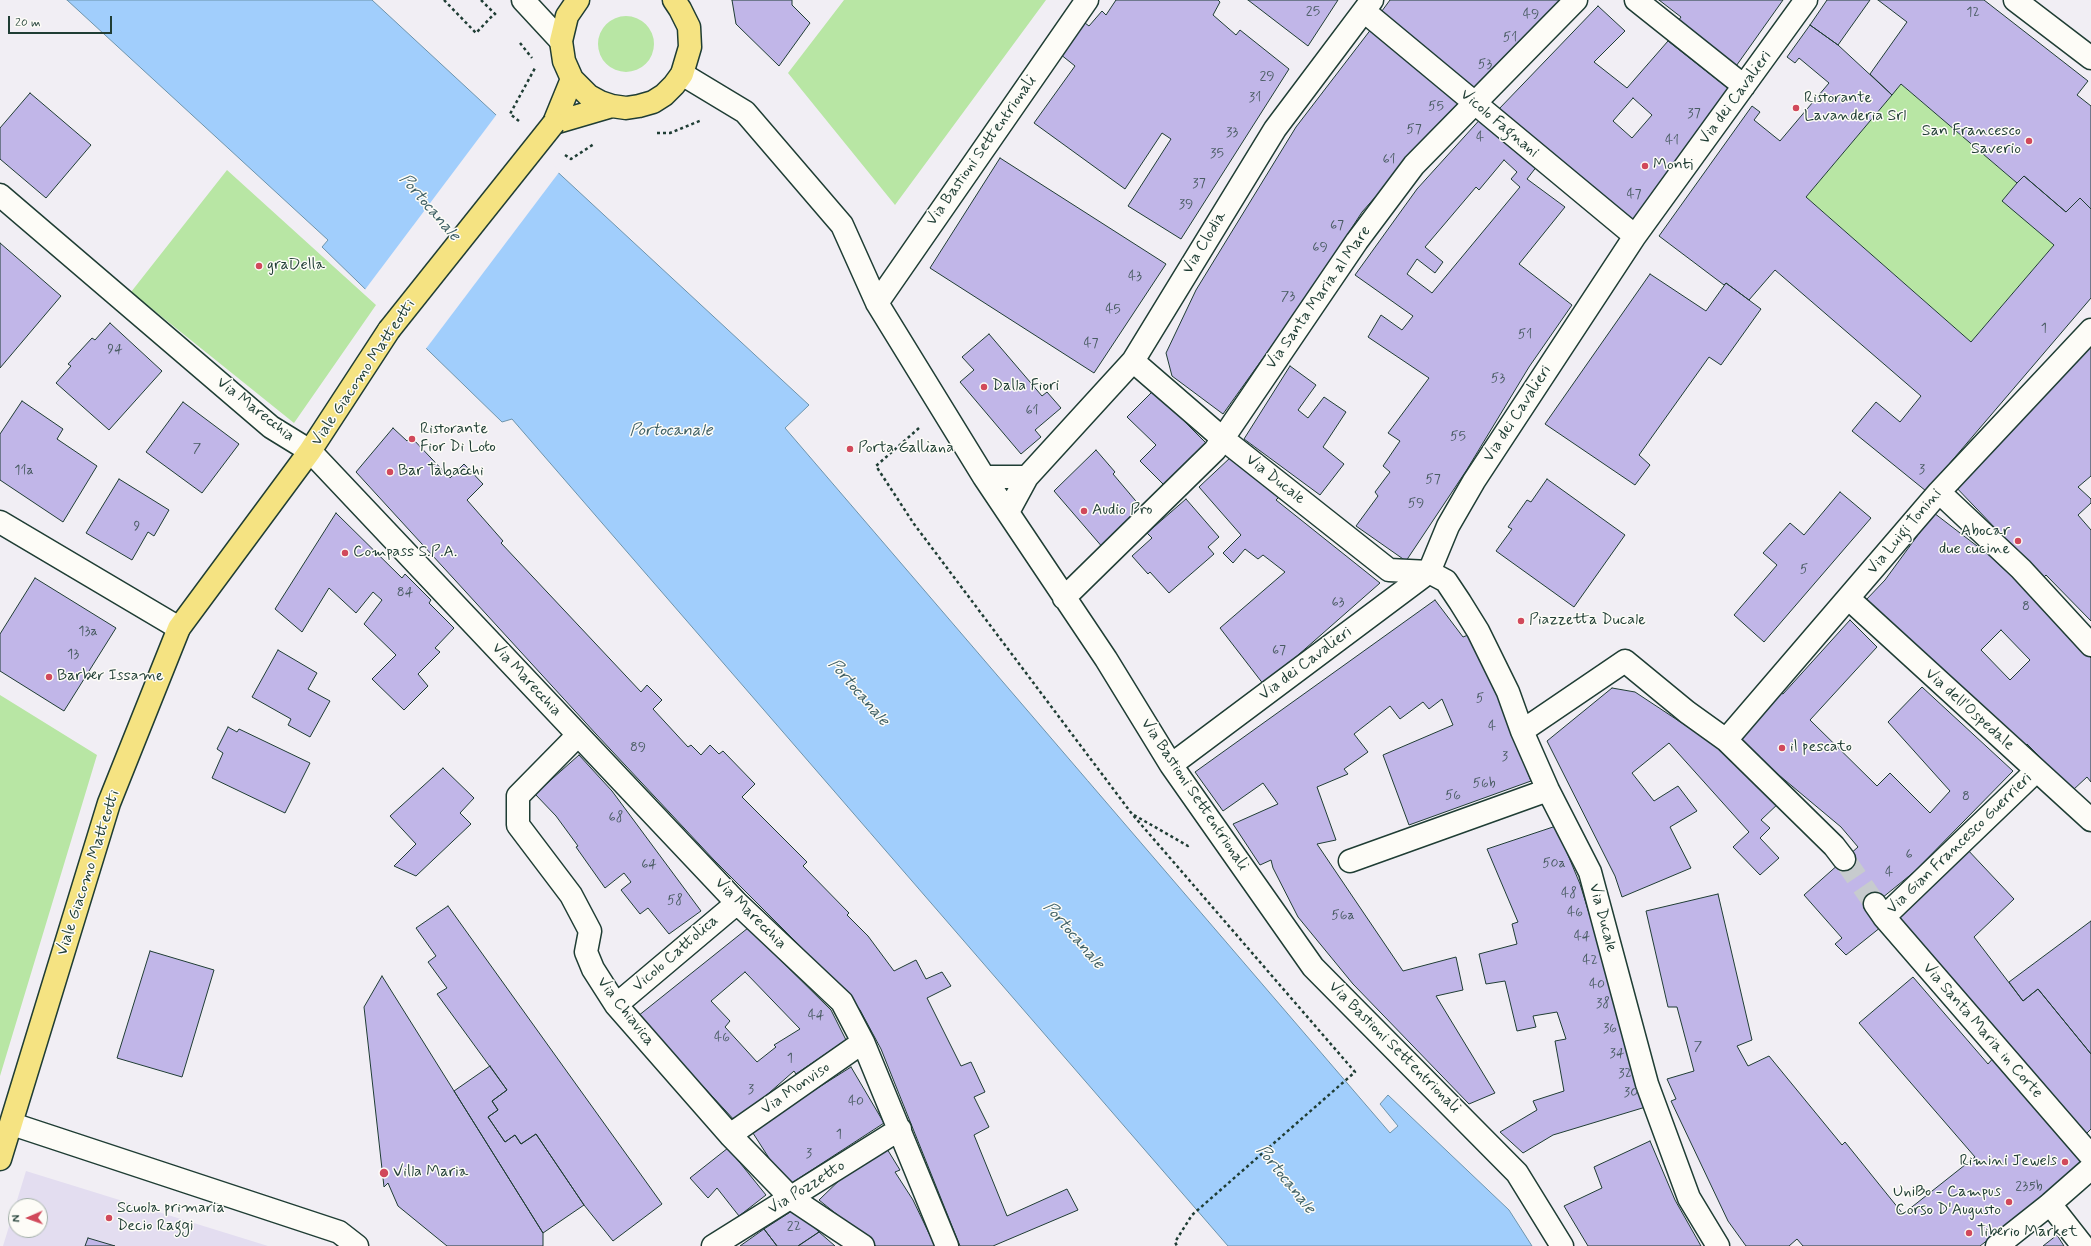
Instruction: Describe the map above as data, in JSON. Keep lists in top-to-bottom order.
{
  "streets": {
    "main road": ["Viale Giacomo Matteotti"],
    "street": [
      "Via dei Cavalieri",
      "Vicolo Fagnani",
      "Via Bastioni Settentrionali",
      "Via Clodia",
      "Via Santa Maria al Mare",
      "Via Marecchia",
      "Via Ducale",
      "Via Luigi Tonini",
      "Via dell'Ospedale",
      "Via Gian Francesco Guerrieri",
      "Vicolo Cattolica",
      "Via Chiavica",
      "Via Santa Maria in Corte",
      "Via Monviso",
      "Via Pozzetto"
    ]
  },
  "crossings": [
    ["Via dei Cavalieri", "Vicolo Fagnani"],
    ["Via dei Cavalieri", "Via Bastioni Settentrionali"],
    ["Via dei Cavalieri", "Via Ducale"],
    ["Vicolo Fagnani", "Via Clodia"],
    ["Vicolo Fagnani", "Via Santa Maria al Mare"],
    ["Via Bastioni Settentrionali", "Via Clodia"],
    ["Via Bastioni Settentrionali", "Via Santa Maria al Mare"],
    ["Via Clodia", "Via Ducale"],
    ["Via Santa Maria al Mare", "Via Ducale"],
    ["Viale Giacomo Matteotti", "Via Marecchia"],
    ["Via Marecchia", "Vicolo Cattolica"],
    ["Via Marecchia", "Via Chiavica"],
    ["Via Marecchia", "Via Monviso"],
    ["Via Marecchia", "Via Pozzetto"],
    ["Via Luigi Tonini", "Via dell'Ospedale"],
    ["Via dell'Ospedale", "Via Gian Francesco Guerrieri"],
    ["Via Gian Francesco Guerrieri", "Via Santa Maria in Corte"],
    ["Vicolo Cattolica", "Via Chiavica"],
    ["Via Chiavica", "Via Monviso"],
    ["Via Chiavica", "Via Pozzetto"]
  ],
  "water": ["Portocanale"],
  "places": [
    "Ristorante Lavanderia Srl",
    "San Francesco Saverio",
    "Monti",
    "graDella",
    "Dalla Fiori",
    "Ristorante Fior Di Loto",
    "Porta Galliana",
    "Bar Tabacchi",
    "Audio Pro",
    "Abocar due cucine",
    "Compass S.P.A.",
    "Piazzetta Ducale",
    "Barber Issame",
    "il pescato",
    "Rimini Jewels",
    "Villa Maria",
    "UniBo - Campus Corso D'Augusto",
    "Scuola primaria Decio Raggi",
    "Tiberio Market"
  ],
  "house_numbers": [
    "25",
    "12",
    "49",
    "51",
    "53",
    "29",
    "31",
    "55",
    "37",
    "57",
    "33",
    "4",
    "41",
    "35",
    "61",
    "37",
    "47",
    "39",
    "67",
    "69",
    "43",
    "73",
    "45",
    "1",
    "51",
    "47",
    "94",
    "53",
    "61",
    "55",
    "7",
    "3",
    "11a",
    "57",
    "59",
    "9",
    "5",
    "84",
    "63",
    "8",
    "13a",
    "67",
    "13",
    "5",
    "4",
    "89",
    "3",
    "56b",
    "56",
    "8",
    "68",
    "6",
    "50a",
    "64",
    "4",
    "48",
    "58",
    "46",
    "56a",
    "44",
    "42",
    "40",
    "38",
    "44",
    "36",
    "46",
    "7",
    "34",
    "1",
    "32",
    "3",
    "30",
    "40",
    "1",
    "3",
    "235b",
    "22"
  ],
  "scale_bar": "20 m",
  "north": "left"
}
